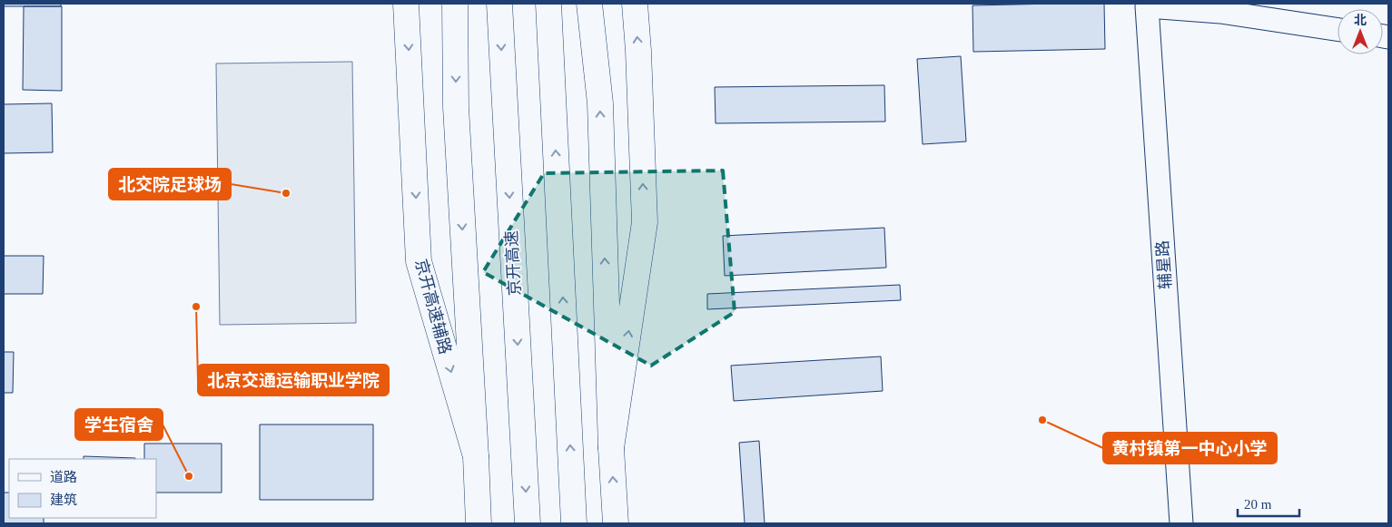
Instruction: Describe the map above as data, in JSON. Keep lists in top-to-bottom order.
{
  "streets": {
    "main road": ["京开高速", "京开高速辅路"],
    "street": ["辅星路"]
  },
  "places": [
    "北交院足球场",
    "北京交通运输职业学院",
    "黄村镇第一中心小学",
    "学生宿舍"
  ],
  "legend": ["道路", "建筑"],
  "scale_bar": "20 m",
  "north": "top"
}
